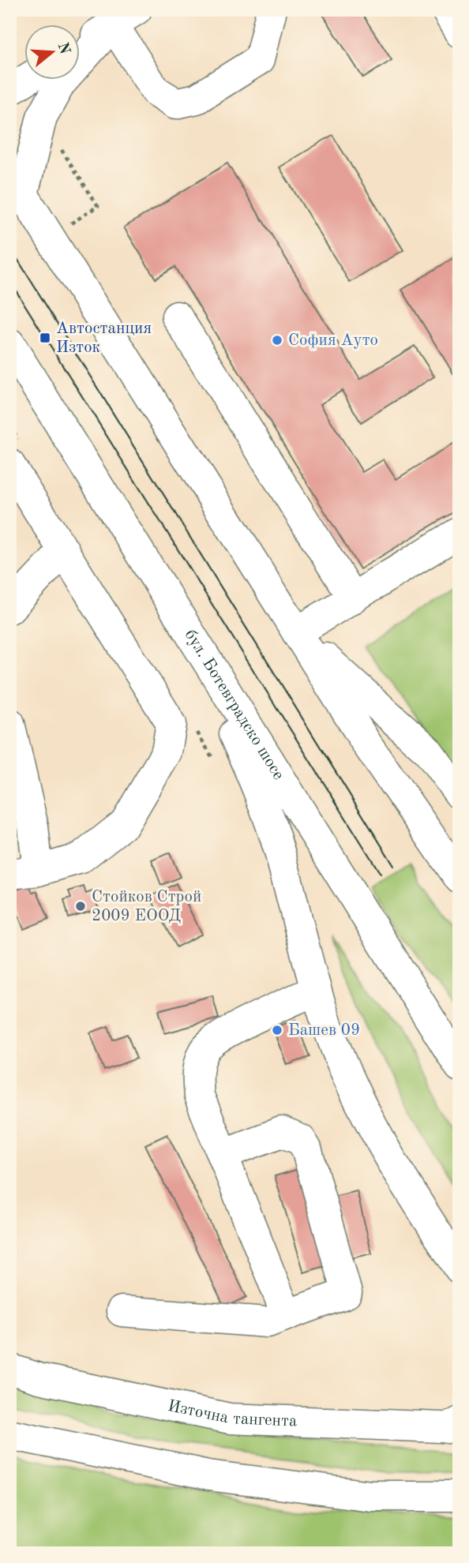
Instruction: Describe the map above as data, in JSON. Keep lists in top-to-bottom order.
{
  "streets": {
    "main road": ["бул. Ботевградско шосе", "Източна тангента"]
  },
  "places": {
    "transit": ["Автостанция Изток"],
    "other": ["София Ауто", "Стойков Строй 2009 ЕООД", "Башев 09"]
  },
  "north": "right"
}
